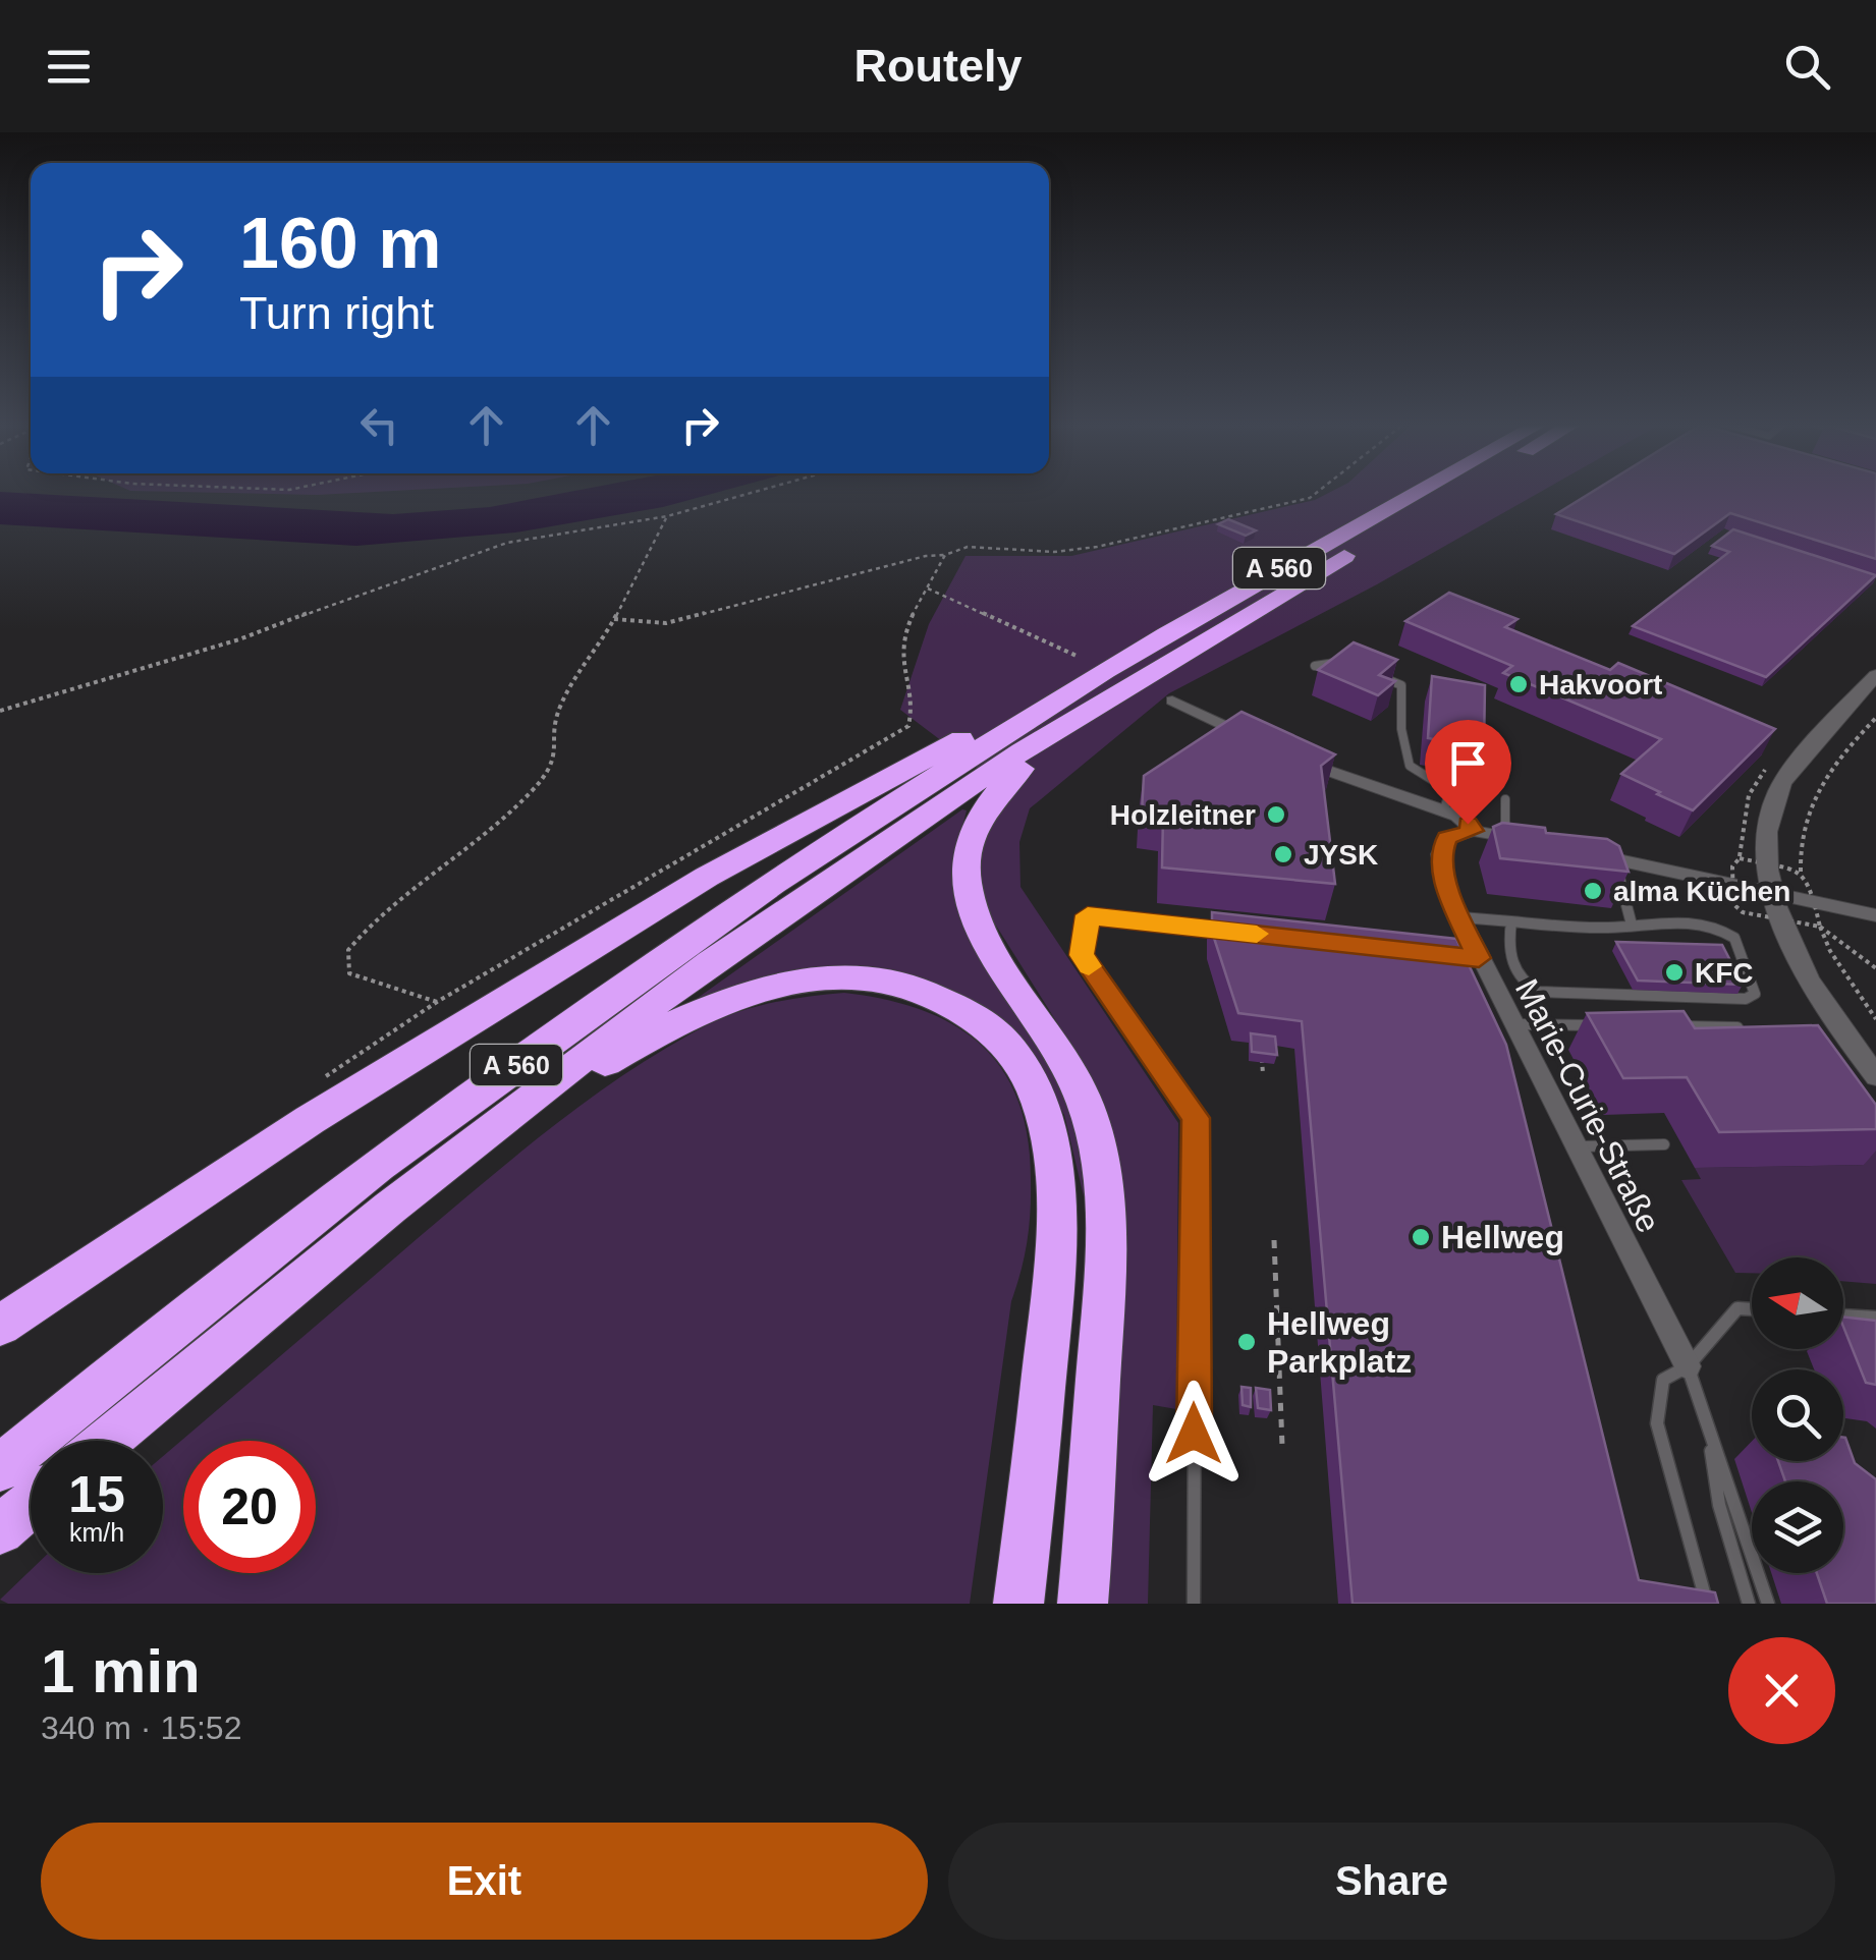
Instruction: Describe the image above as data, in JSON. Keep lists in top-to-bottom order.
{
  "streets": {
    "highway": ["A 560"],
    "street": ["Marie-Curie-Straße"]
  },
  "places": [
    "Hakvoort",
    "Holzleitner",
    "JYSK",
    "alma Küchen",
    "KFC",
    "Hellweg",
    "Hellweg Parkplatz"
  ],
  "north": "left",
  "page": {
    "header": "Routely",
    "turn": ["160 m", "Turn right"],
    "speed": "15 km/h",
    "limit": "20",
    "heading": ["1 min", "340 m · 15:52"],
    "buttons": ["Exit", "Share"]
  }
}
